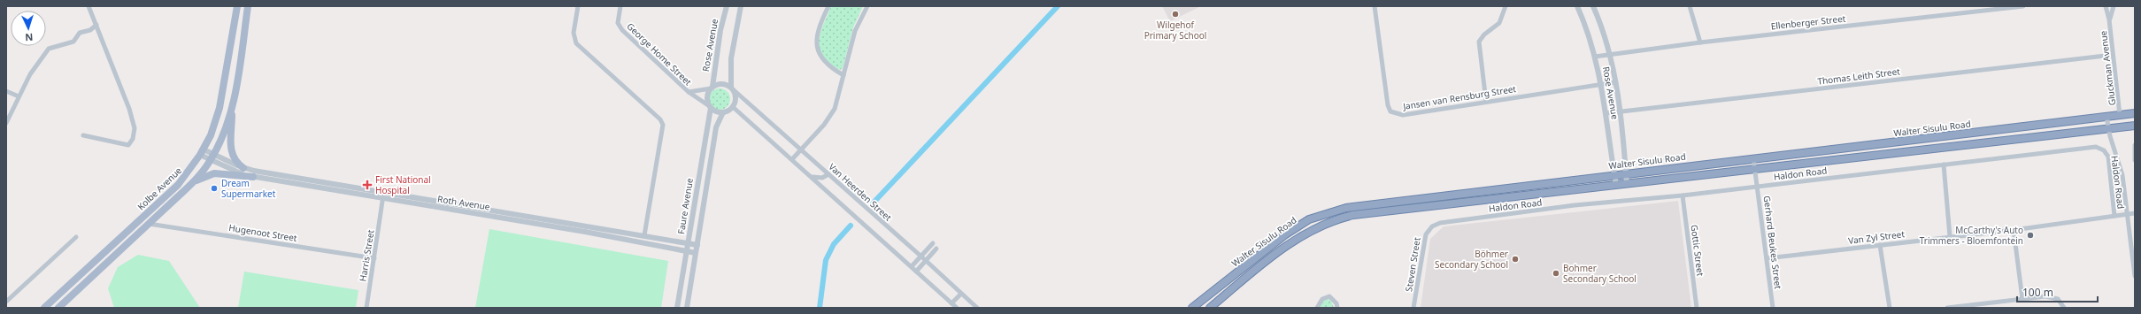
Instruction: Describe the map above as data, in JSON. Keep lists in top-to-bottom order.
{
  "streets": {
    "highway": ["Walter Sisulu Road"],
    "main road": ["Kolbe Avenue"],
    "street": [
      "Ellenberger Street",
      "Rose Avenue",
      "George Home Street",
      "Gluckman Avenue",
      "Thomas Leith Street",
      "Jansen van Rensburg Street",
      "Haldon Road",
      "Van Heerden Street",
      "Roth Avenue",
      "Faure Avenue",
      "Hugenoot Street",
      "Van Zyl Street",
      "Gerhard Beukes Street",
      "Gottic Street",
      "Harris Street",
      "Steven Street"
    ]
  },
  "crossings": [
    ["Ellenberger Street", "Rose Avenue"],
    ["Rose Avenue", "George Home Street"],
    ["Rose Avenue", "Thomas Leith Street"],
    ["Rose Avenue", "Jansen van Rensburg Street"],
    ["Rose Avenue", "Walter Sisulu Road"],
    ["Rose Avenue", "Van Heerden Street"],
    ["Rose Avenue", "Faure Avenue"],
    ["George Home Street", "Van Heerden Street"],
    ["George Home Street", "Faure Avenue"],
    ["Gluckman Avenue", "Thomas Leith Street"],
    ["Gluckman Avenue", "Walter Sisulu Road"],
    ["Gluckman Avenue", "Van Zyl Street"],
    ["Walter Sisulu Road", "Gerhard Beukes Street"],
    ["Haldon Road", "Van Zyl Street"],
    ["Haldon Road", "Gerhard Beukes Street"],
    ["Haldon Road", "Gottic Street"],
    ["Haldon Road", "Steven Street"],
    ["Kolbe Avenue", "Roth Avenue"],
    ["Kolbe Avenue", "Hugenoot Street"],
    ["Van Heerden Street", "Faure Avenue"],
    ["Roth Avenue", "Faure Avenue"],
    ["Roth Avenue", "Harris Street"],
    ["Hugenoot Street", "Harris Street"],
    ["Van Zyl Street", "Gerhard Beukes Street"]
  ],
  "places": {
    "other": [
      "Wilgehof Primary School",
      "Dream Supermarket",
      "McCarthy's Auto Trimmers - Bloemfontein",
      "Böhmer Secondary School",
      "Bohmer Secondary School"
    ],
    "health": ["First National Hospital"]
  },
  "scale_bar": "100 m",
  "north": "bottom"
}
